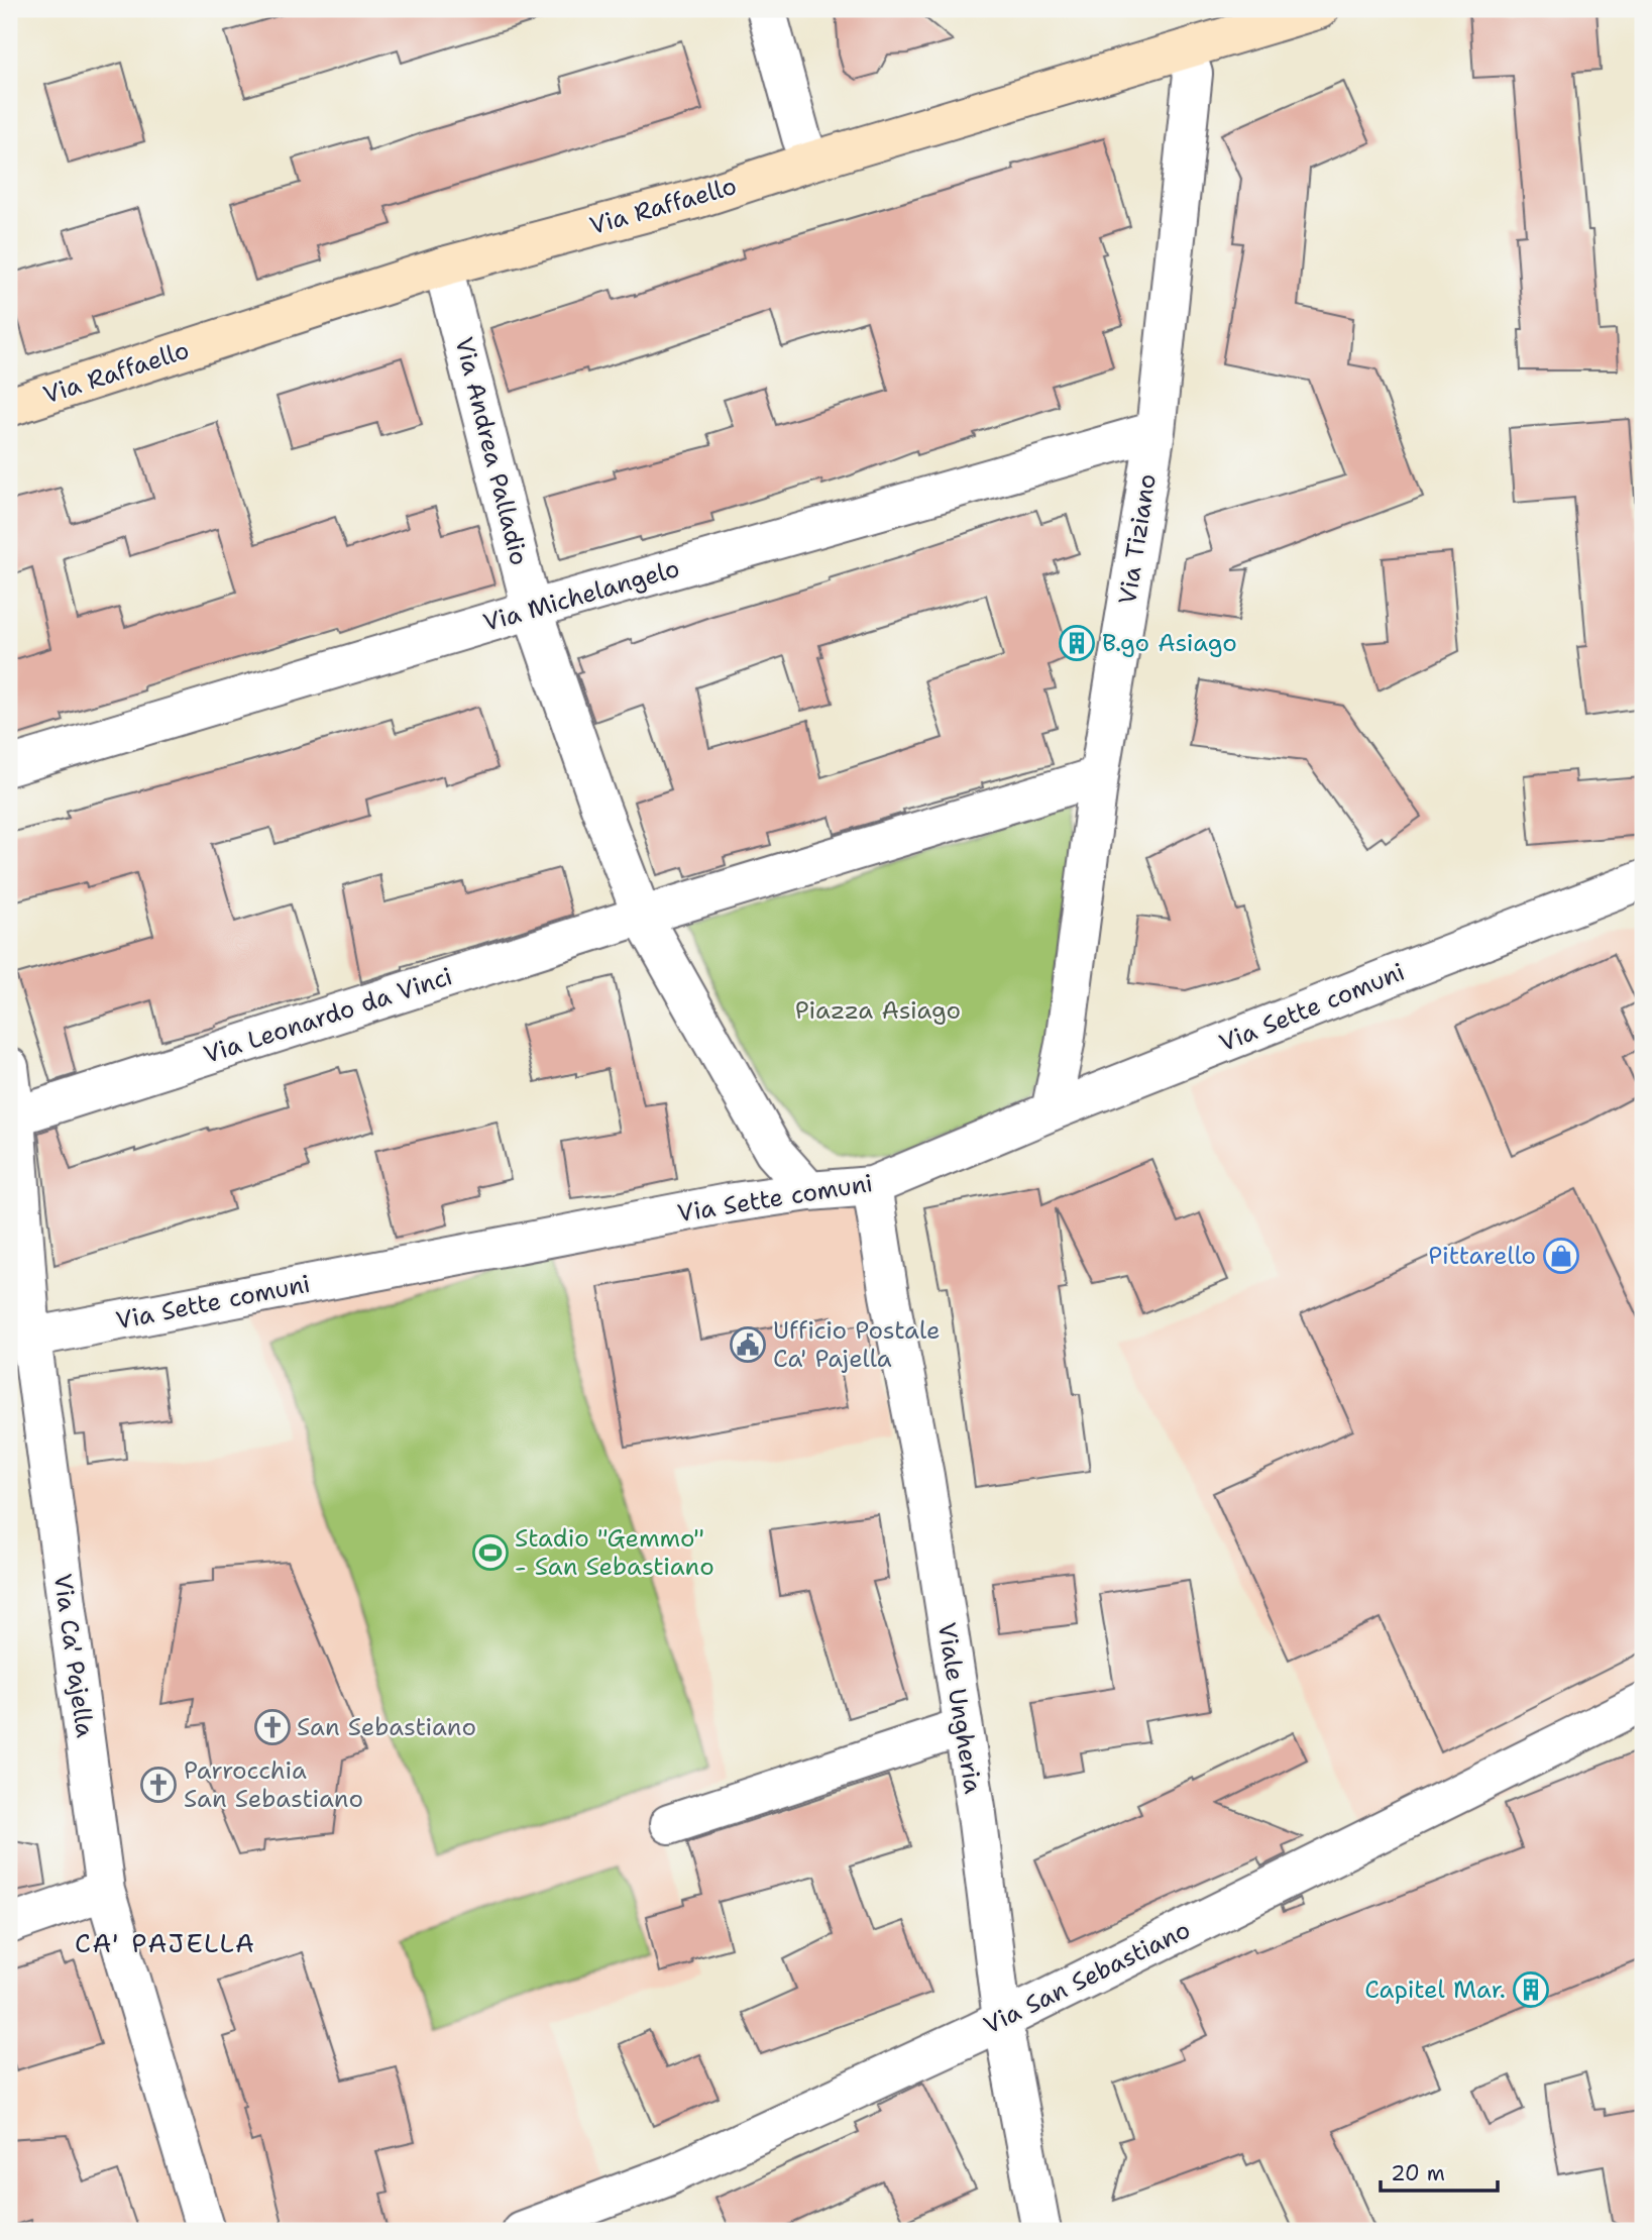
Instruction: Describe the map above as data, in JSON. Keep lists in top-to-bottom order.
{
  "streets": {
    "main road": ["Via Raffaello"],
    "street": [
      "Via Andrea Palladio",
      "Via Tiziano",
      "Via Michelangelo",
      "Via Sette comuni",
      "Via Leonardo da Vinci",
      "Via Ca' Pajella",
      "Viale Ungheria",
      "Via San Sebastiano"
    ]
  },
  "crossings": [
    ["Via Raffaello", "Via Andrea Palladio"],
    ["Via Raffaello", "Via Tiziano"],
    ["Via Andrea Palladio", "Via Michelangelo"],
    ["Via Andrea Palladio", "Via Leonardo da Vinci"],
    ["Via Tiziano", "Via Michelangelo"],
    ["Via Tiziano", "Via Sette comuni"],
    ["Via Sette comuni", "Via Ca' Pajella"],
    ["Via Sette comuni", "Viale Ungheria"],
    ["Via Leonardo da Vinci", "Via Ca' Pajella"],
    ["Viale Ungheria", "Via San Sebastiano"]
  ],
  "districts": ["CA' PAJELLA"],
  "parks": ["Piazza Asiago"],
  "places": {
    "building": ["B.go Asiago", "Capitel Mar."],
    "shop": ["Pittarello"],
    "public building": ["Ufficio Postale Ca' Pajella"],
    "sports": ["Stadio \"Gemmo\" - San Sebastiano"],
    "church": ["San Sebastiano", "Parrocchia San Sebastiano"]
  },
  "scale_bar": "20 m"
}
